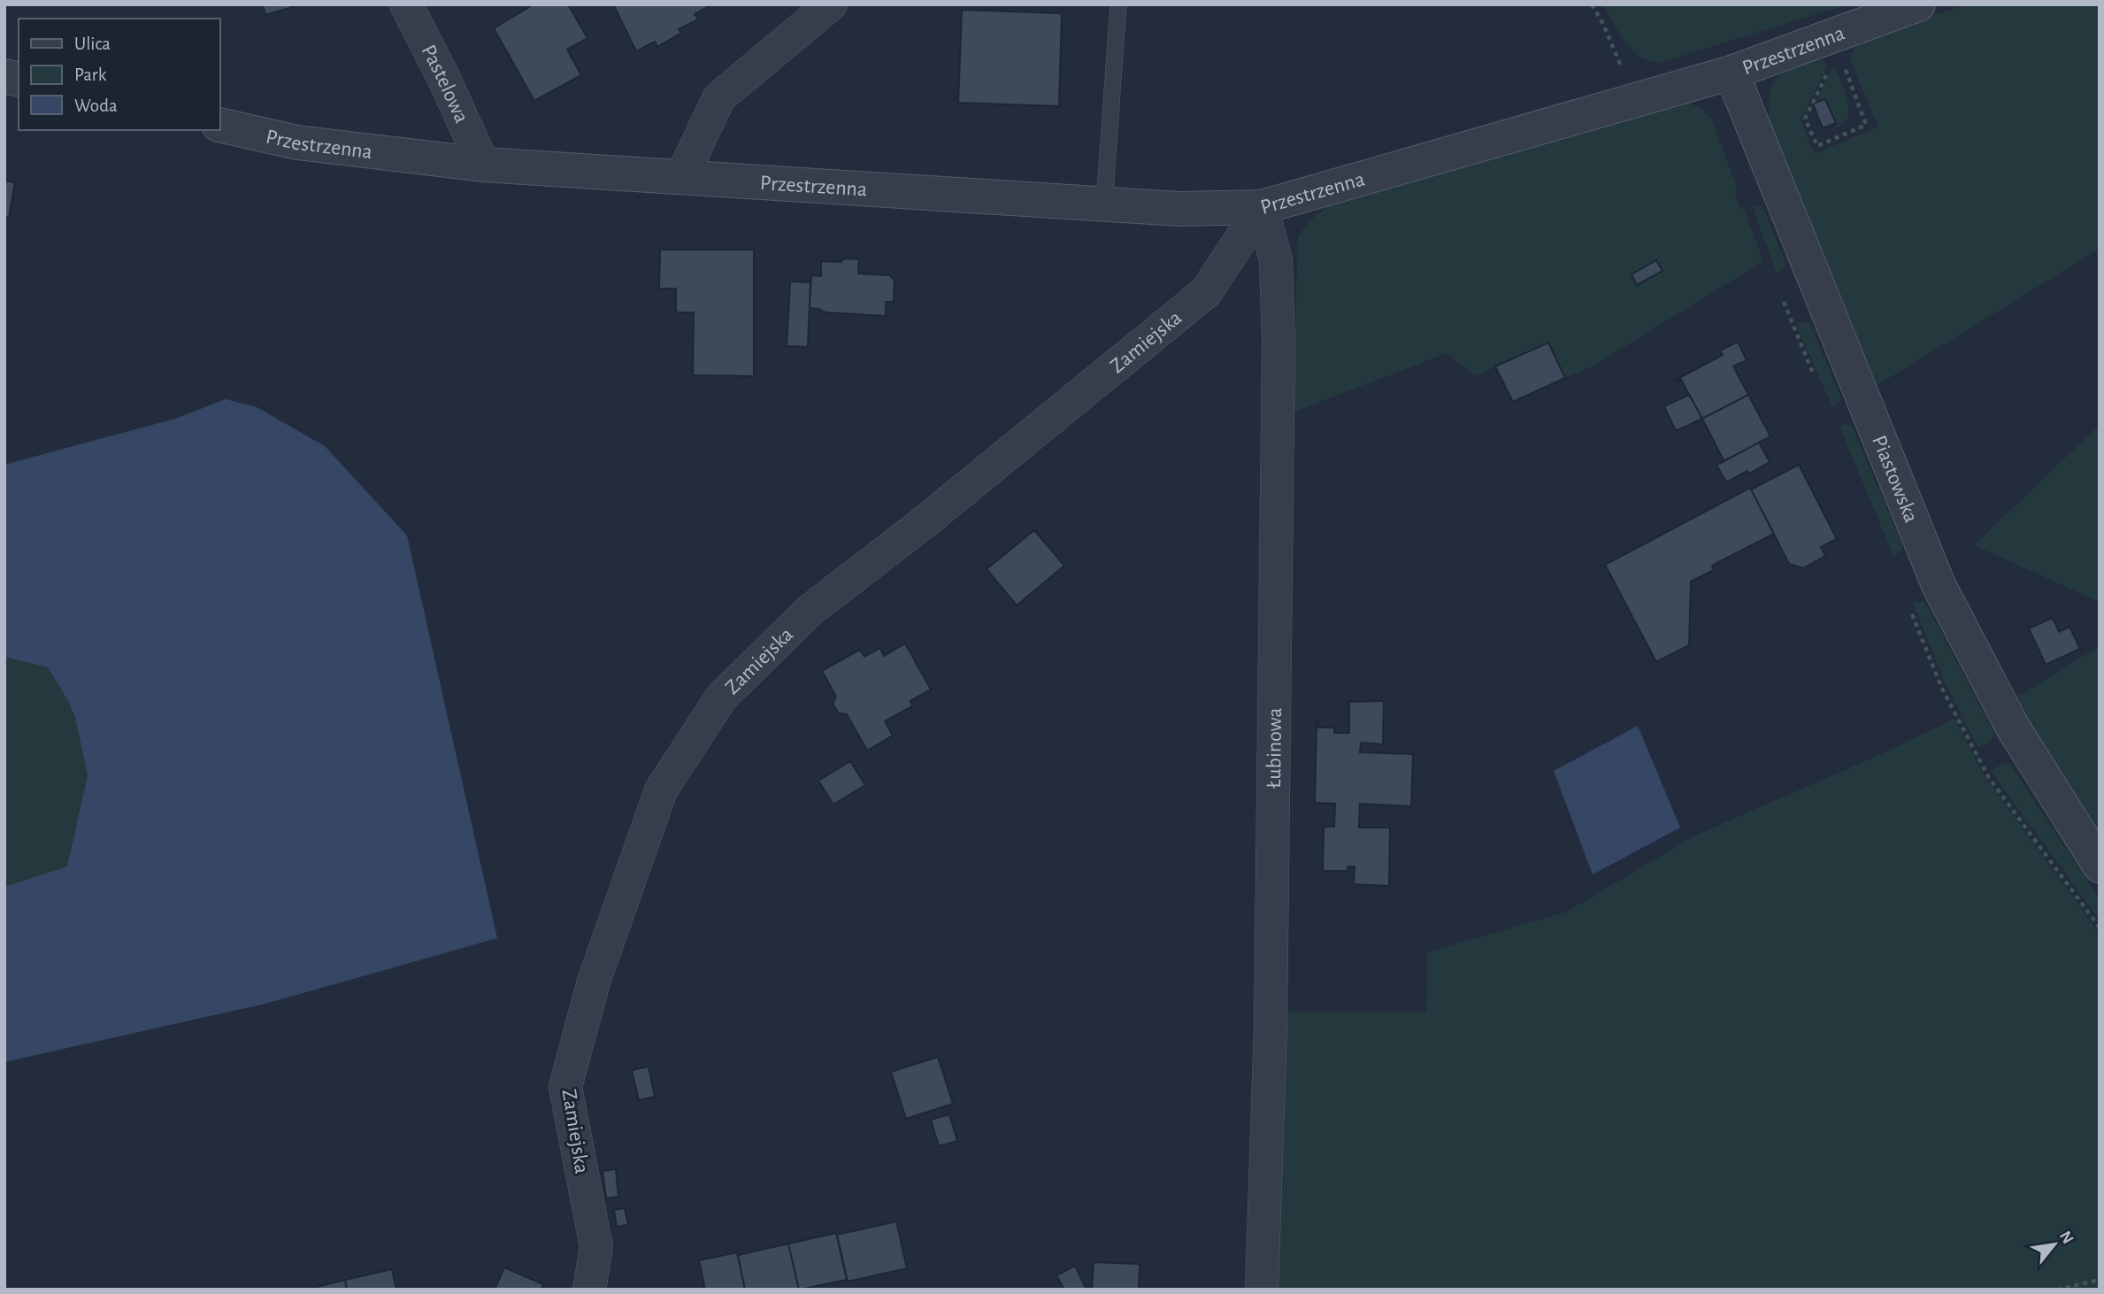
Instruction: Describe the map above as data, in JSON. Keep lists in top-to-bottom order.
{
  "streets": {
    "street": [
      "Przestrzenna",
      "Pastelowa",
      "Zamiejska",
      "Piastowska",
      "Łubinowa"
    ]
  },
  "crossings": [
    ["Przestrzenna", "Pastelowa"],
    ["Przestrzenna", "Zamiejska"],
    ["Przestrzenna", "Piastowska"],
    ["Przestrzenna", "Łubinowa"],
    ["Zamiejska", "Łubinowa"]
  ],
  "legend": ["Ulica", "Park", "Woda"],
  "north": "top right"
}
